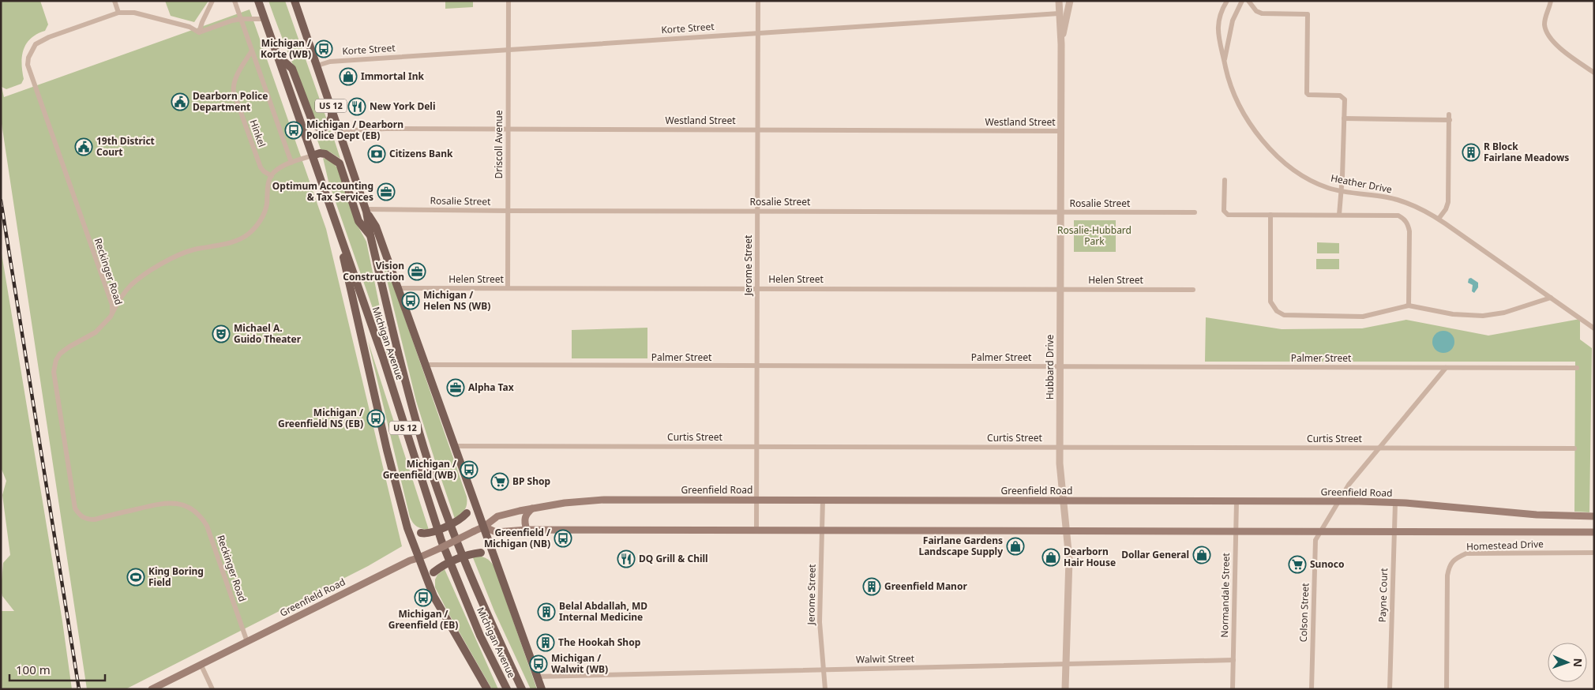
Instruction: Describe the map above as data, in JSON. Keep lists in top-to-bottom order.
{
  "streets": {
    "main road": ["US 12", "Michigan Avenue", "Greenfield Road"],
    "street": [
      "Korte Street",
      "Westland Street",
      "Hinkel",
      "Driscoll Avenue",
      "Heather Drive",
      "Rosalie Street",
      "Jerome Street",
      "Reckinger Road",
      "Helen Street",
      "Palmer Street",
      "Hubbard Drive",
      "Curtis Street",
      "Homestead Drive",
      "Normandale Street",
      "Payne Court",
      "Colson Street",
      "Walwit Street"
    ]
  },
  "crossings": [
    ["Korte Street", "Driscoll Avenue"],
    ["Korte Street", "Jerome Street"],
    ["Korte Street", "Michigan Avenue"],
    ["Korte Street", "Hubbard Drive"],
    ["Westland Street", "Driscoll Avenue"],
    ["Westland Street", "Jerome Street"],
    ["Westland Street", "Michigan Avenue"],
    ["Westland Street", "Hubbard Drive"],
    ["Driscoll Avenue", "Rosalie Street"],
    ["Driscoll Avenue", "Helen Street"],
    ["Rosalie Street", "Jerome Street"],
    ["Rosalie Street", "Michigan Avenue"],
    ["Rosalie Street", "Hubbard Drive"],
    ["Jerome Street", "Helen Street"],
    ["Jerome Street", "Palmer Street"],
    ["Jerome Street", "Curtis Street"],
    ["Jerome Street", "Greenfield Road"],
    ["Jerome Street", "Walwit Street"],
    ["Reckinger Road", "Greenfield Road"],
    ["Helen Street", "Hubbard Drive"],
    ["Palmer Street", "Hubbard Drive"],
    ["Palmer Street", "Colson Street"],
    ["Hubbard Drive", "Curtis Street"],
    ["Hubbard Drive", "Greenfield Road"],
    ["Hubbard Drive", "Walwit Street"],
    ["Curtis Street", "Colson Street"],
    ["Greenfield Road", "Normandale Street"],
    ["Greenfield Road", "Payne Court"],
    ["Greenfield Road", "Colson Street"],
    ["Normandale Street", "Walwit Street"]
  ],
  "parks": ["Rosalie-Hubbard Park"],
  "places": {
    "bus stop": [
      "Michigan / Korte (WB)",
      "Michigan / Dearborn Police Dept (EB)",
      "Michigan / Helen NS (WB)",
      "Michigan / Greenfield NS (EB)",
      "Michigan / Greenfield (WB)",
      "Greenfield / Michigan (NB)",
      "Michigan / Greenfield (EB)",
      "Michigan / Walwit (WB)"
    ],
    "shop": [
      "Immortal Ink",
      "Fairlane Gardens Landscape Supply",
      "Dollar General",
      "Dearborn Hair House"
    ],
    "public building": ["Dearborn Police Department", "19th District Court"],
    "restaurant": ["New York Deli", "DQ Grill & Chill"],
    "building": [
      "R Block Fairlane Meadows",
      "Greenfield Manor",
      "Belal Abdallah, MD Internal Medicine",
      "The Hookah Shop"
    ],
    "bank": ["Citizens Bank"],
    "office": ["Optimum Accounting & Tax Services", "Vision Construction", "Alpha Tax"],
    "theatre": ["Michael A. Guido Theater"],
    "supermarket": ["BP Shop", "Sunoco"],
    "sports": ["King Boring Field"]
  },
  "scale_bar": "100 m",
  "north": "right"
}
